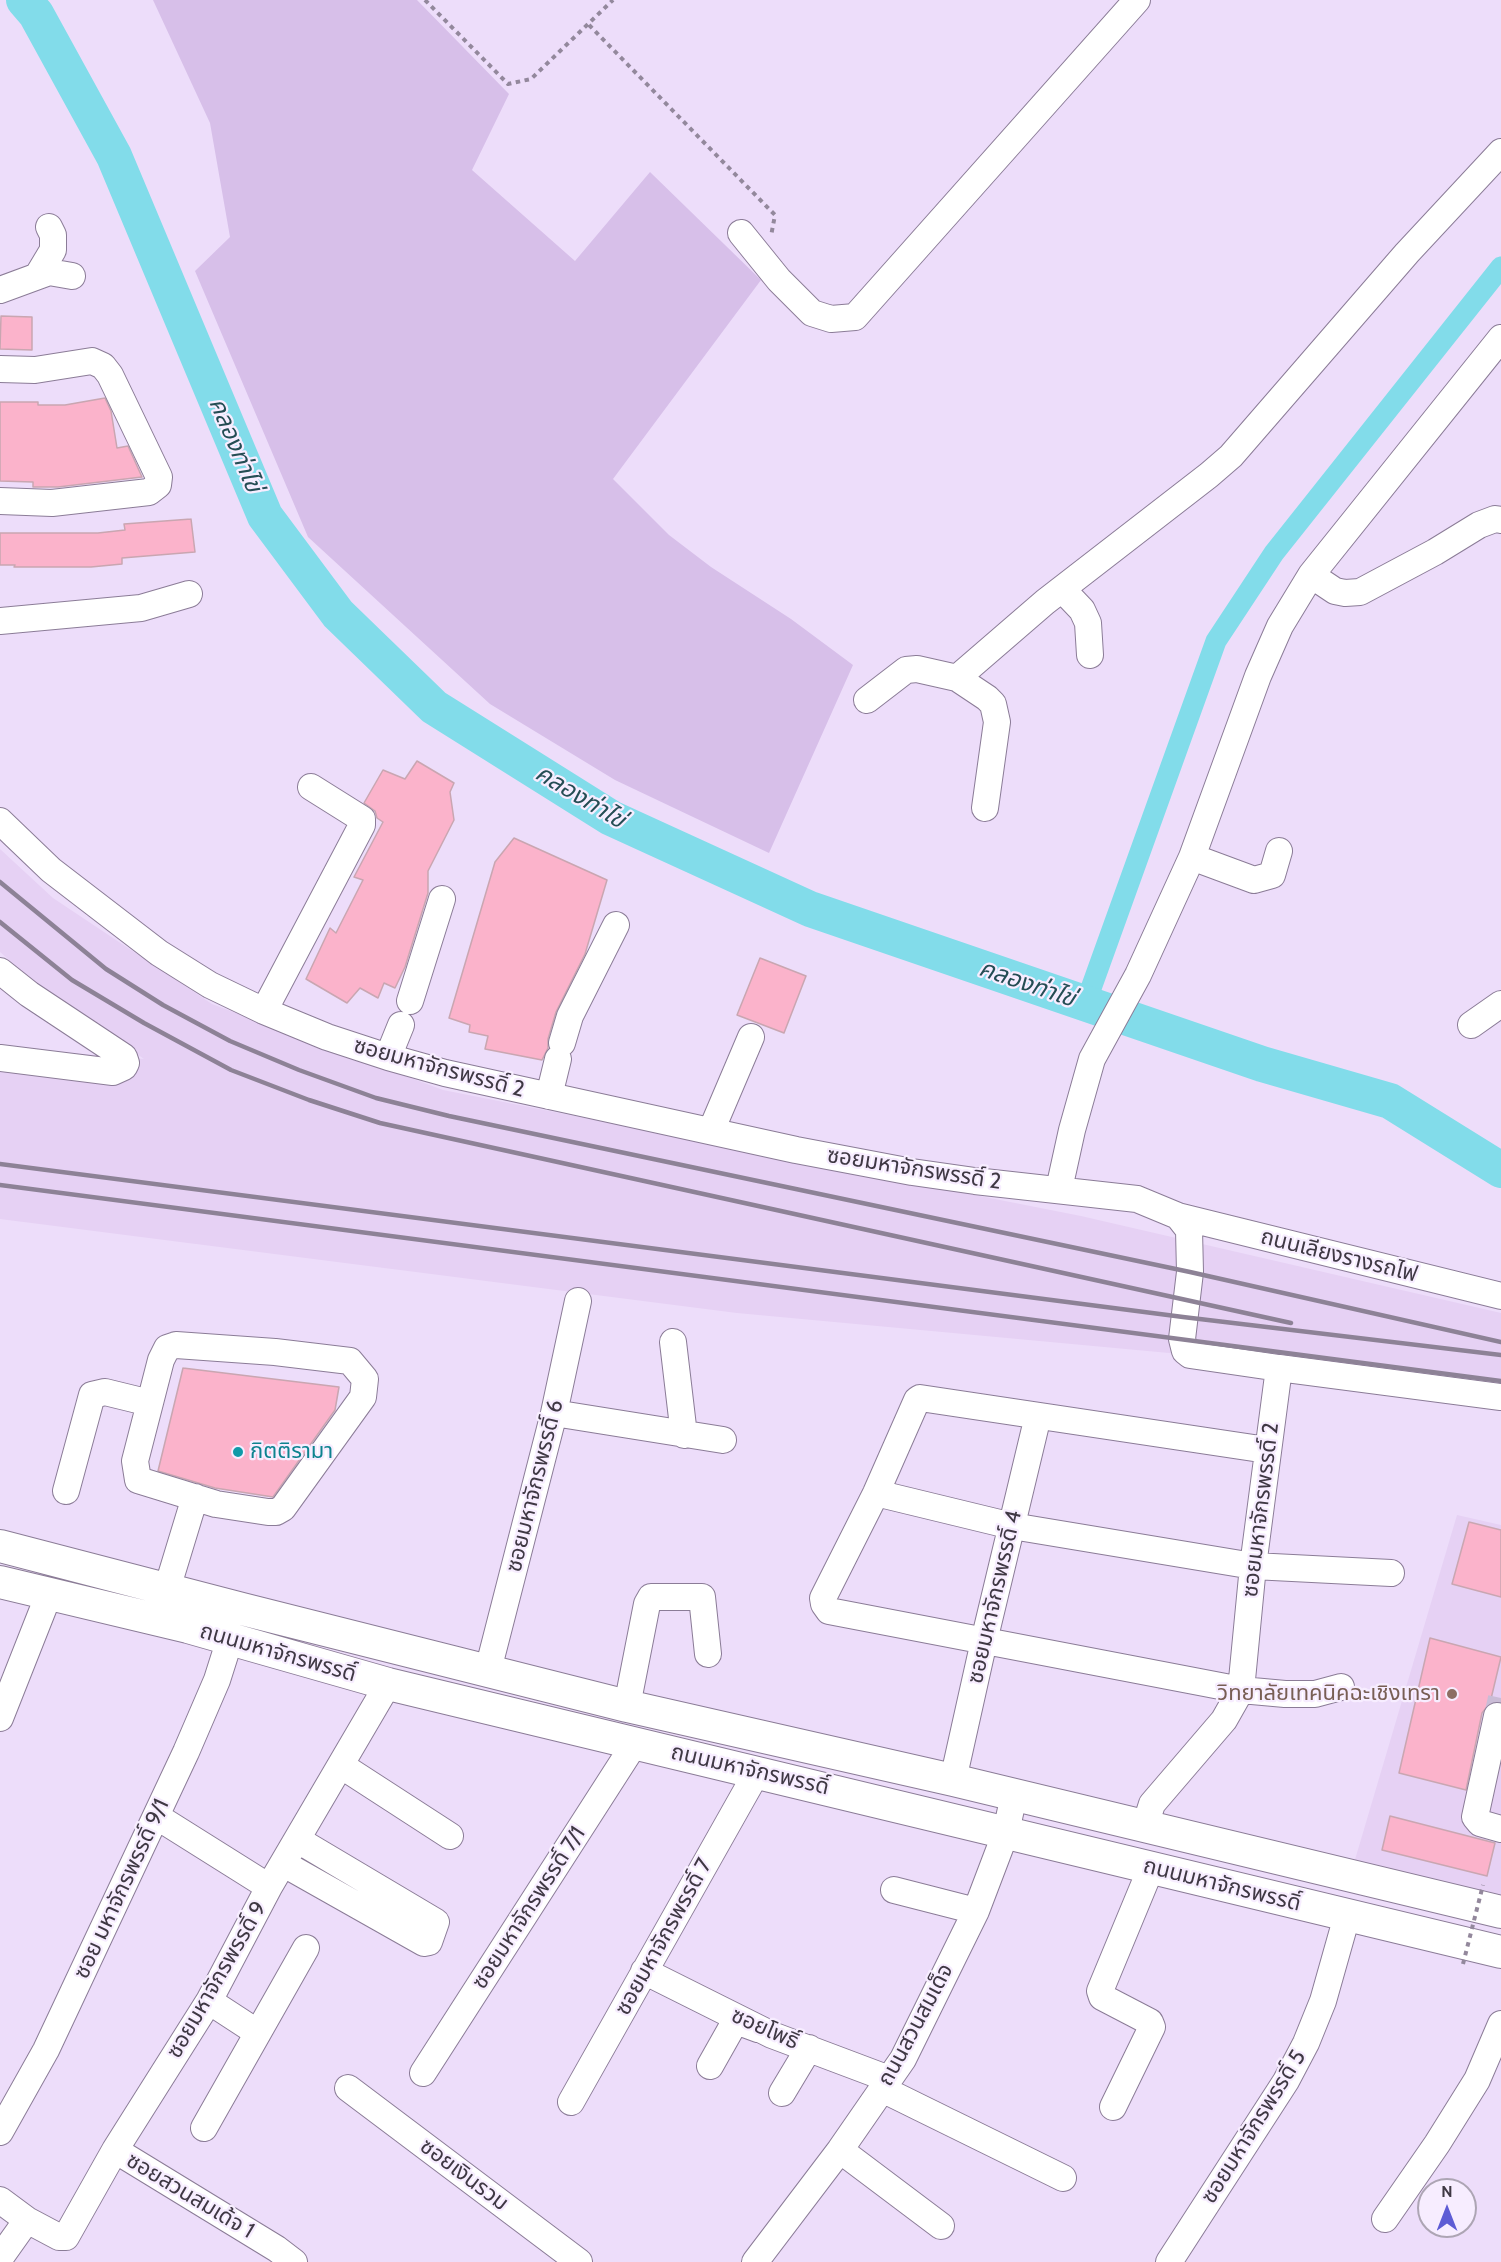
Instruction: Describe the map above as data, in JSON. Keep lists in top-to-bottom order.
{
  "streets": {
    "main road": ["ถนนมหาจักรพรรดิ์"],
    "street": [
      "ซอยมหาจักรพรรดิ์ 2",
      "ถนนเลียงรางรถไฟ",
      "ซอยมหาจักรพรรดิ์ 6",
      "ซอยมหาจักรพรรดิ์ 4",
      "ซอย มหาจักรพรรดิ์ 9/1",
      "ซอยมหาจักรพรรดิ์ 7/1",
      "ซอยมหาจักรพรรดิ์ 7",
      "ซอยมหาจักรพรรดิ์ 9",
      "ถนนสวนสมเด็จ",
      "ซอยโพธิ์",
      "ซอยมหาจักรพรรดิ์ 5",
      "ซอยเงินรวม",
      "ซอยสวนสมเด้จ 1"
    ]
  },
  "crossings": [
    ["ซอยมหาจักรพรรดิ์ 2", "ถนนเลียงรางรถไฟ"],
    ["ซอยมหาจักรพรรดิ์ 2", "ถนนมหาจักรพรรดิ์"],
    ["ซอยมหาจักรพรรดิ์ 6", "ถนนมหาจักรพรรดิ์"],
    ["ซอยมหาจักรพรรดิ์ 4", "ถนนมหาจักรพรรดิ์"],
    ["ถนนมหาจักรพรรดิ์", "ซอย มหาจักรพรรดิ์ 9/1"],
    ["ถนนมหาจักรพรรดิ์", "ซอยมหาจักรพรรดิ์ 7/1"],
    ["ถนนมหาจักรพรรดิ์", "ซอยมหาจักรพรรดิ์ 7"],
    ["ถนนมหาจักรพรรดิ์", "ซอยมหาจักรพรรดิ์ 9"],
    ["ถนนมหาจักรพรรดิ์", "ถนนสวนสมเด็จ"],
    ["ถนนมหาจักรพรรดิ์", "ซอยมหาจักรพรรดิ์ 5"],
    ["ซอยมหาจักรพรรดิ์ 7", "ซอยโพธิ์"],
    ["ซอยมหาจักรพรรดิ์ 9", "ซอยสวนสมเด้จ 1"],
    ["ถนนสวนสมเด็จ", "ซอยโพธิ์"]
  ],
  "water": ["คลองท่าไข่"],
  "places": ["กิตติรามา", "วิทยาลัยเทคนิคฉะเชิงเทรา"],
  "north": "top"
}
